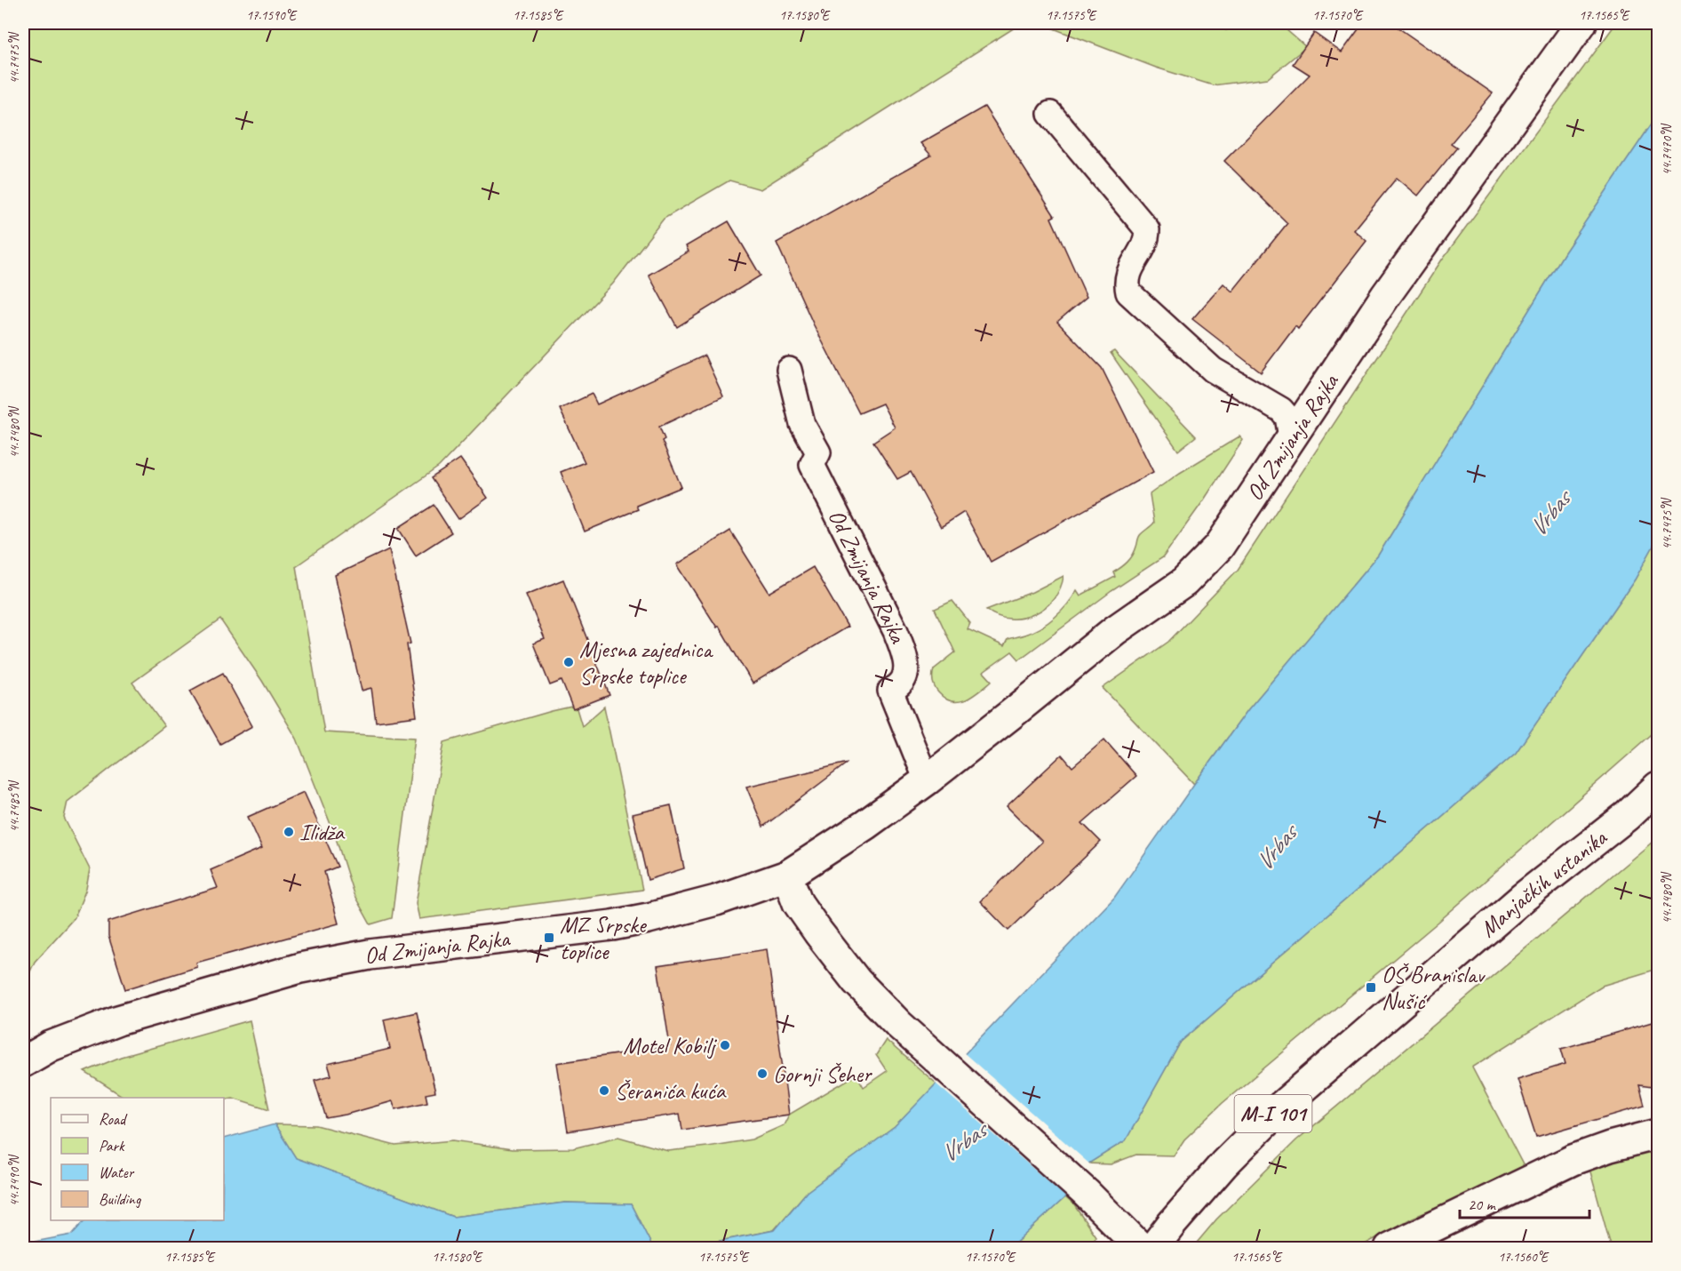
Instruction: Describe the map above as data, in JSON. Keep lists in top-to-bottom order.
{
  "streets": {
    "street": ["Od Zmijanja Rajka", "Manjačkih ustanika", "M-I 101"]
  },
  "water": ["Vrbas"],
  "places": {
    "other": [
      "Mjesna zajednica Srpske toplice",
      "Ilidža",
      "Motel Kobilj",
      "Gornji Šeher",
      "Šeranića kuća"
    ],
    "transit": ["MZ Srpske toplice", "OŠ Branislav Nušić"]
  },
  "legend": [
    "Road",
    "Park",
    "Water",
    "Building"
  ],
  "scale_bar": "20 m",
  "coordinates": [
    "17.1590°E",
    "17.1585°E",
    "17.1580°E",
    "17.1575°E",
    "17.1570°E",
    "17.1565°E",
    "44.7475°N",
    "44.7470°N",
    "44.7480°N",
    "44.7485°N",
    "44.7490°N",
    "17.1560°E"
  ]
}
